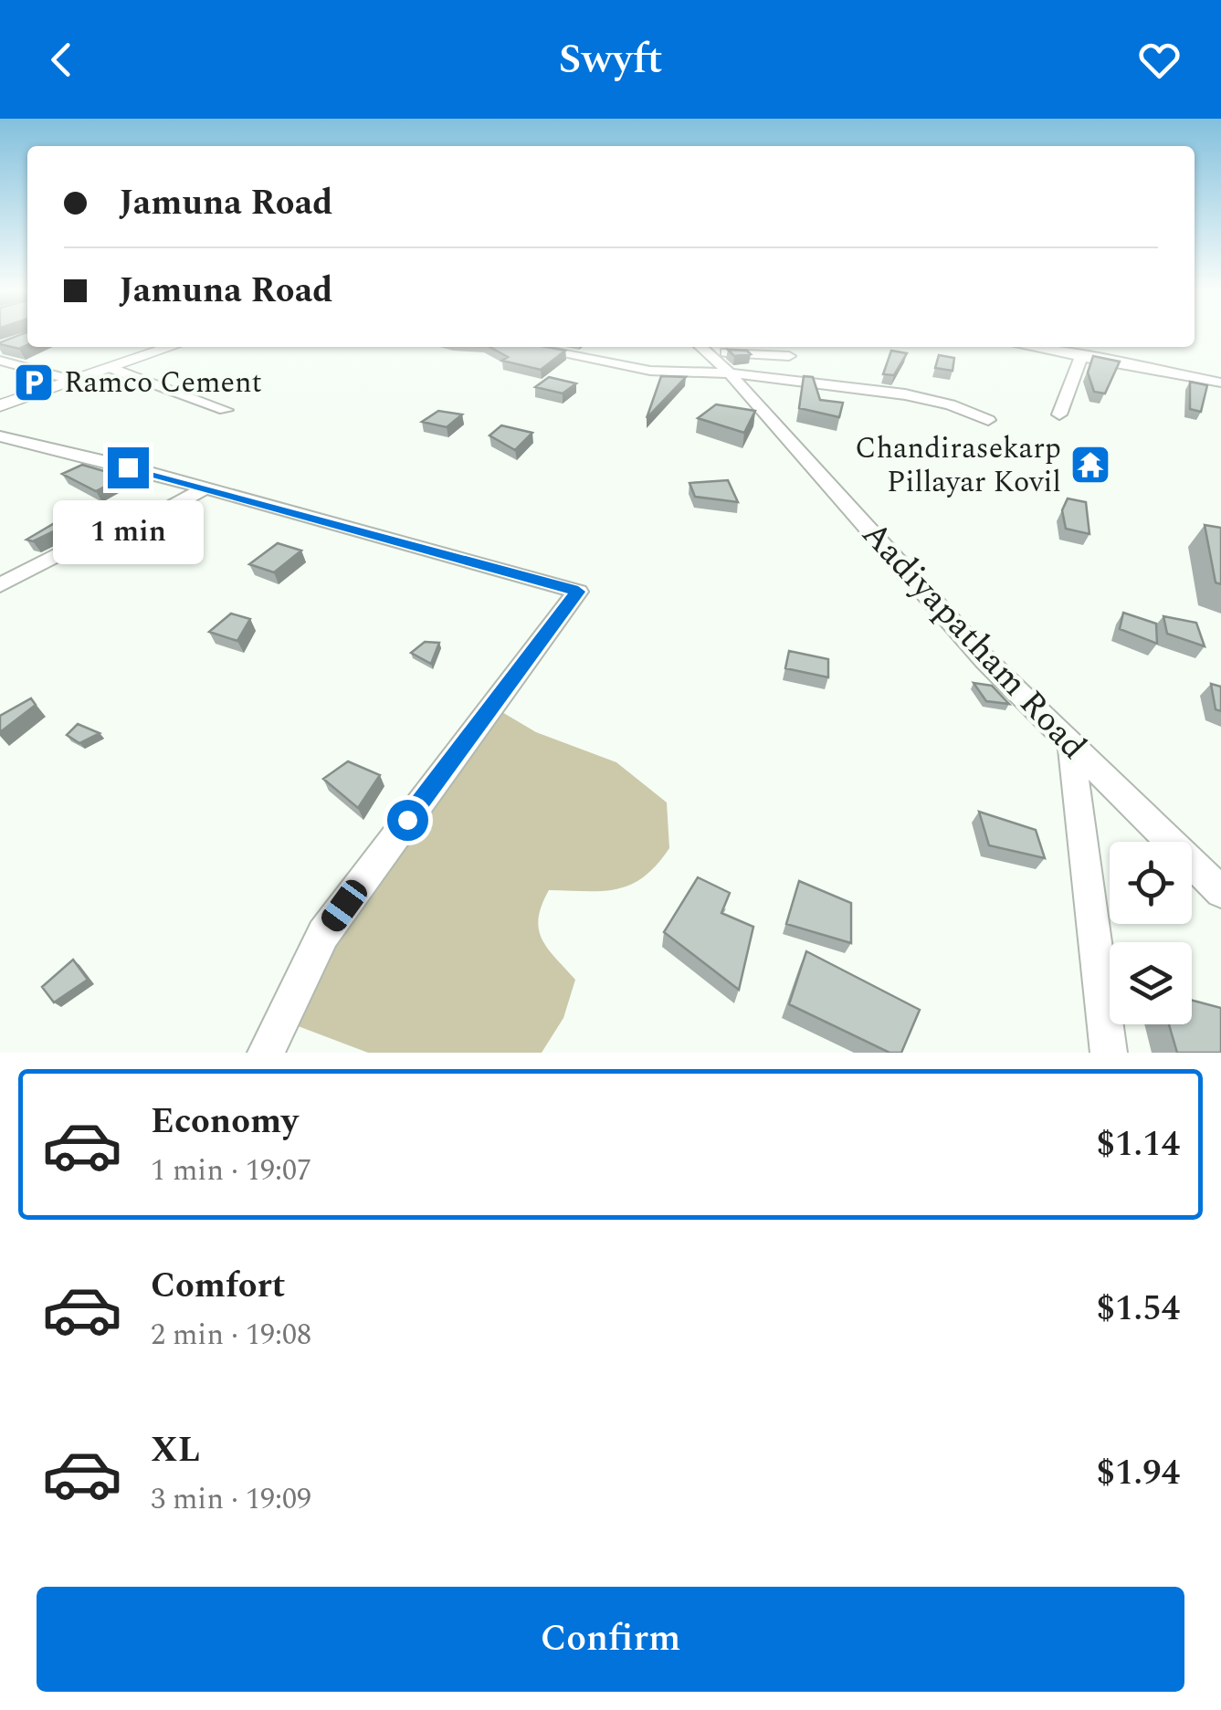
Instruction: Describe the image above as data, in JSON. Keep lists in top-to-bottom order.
{
  "streets": {
    "street": ["Aadiyapatham Road"]
  },
  "places": {
    "parking": ["Ramco Cement"],
    "temple": ["Chandirasekarp Pillayar Kovil"]
  },
  "page": {
    "header": "Swyft",
    "banner": ["Jamuna Road", "Jamuna Road"],
    "bubble": "1 min",
    "list": [
      {
        "name": "Economy",
        "note": "1 min · 19:07",
        "value": "$1.14"
      },
      {
        "name": "Comfort",
        "note": "2 min · 19:08",
        "value": "$1.54"
      },
      {
        "name": "XL",
        "note": "3 min · 19:09",
        "value": "$1.94"
      }
    ],
    "buttons": "Confirm"
  }
}
